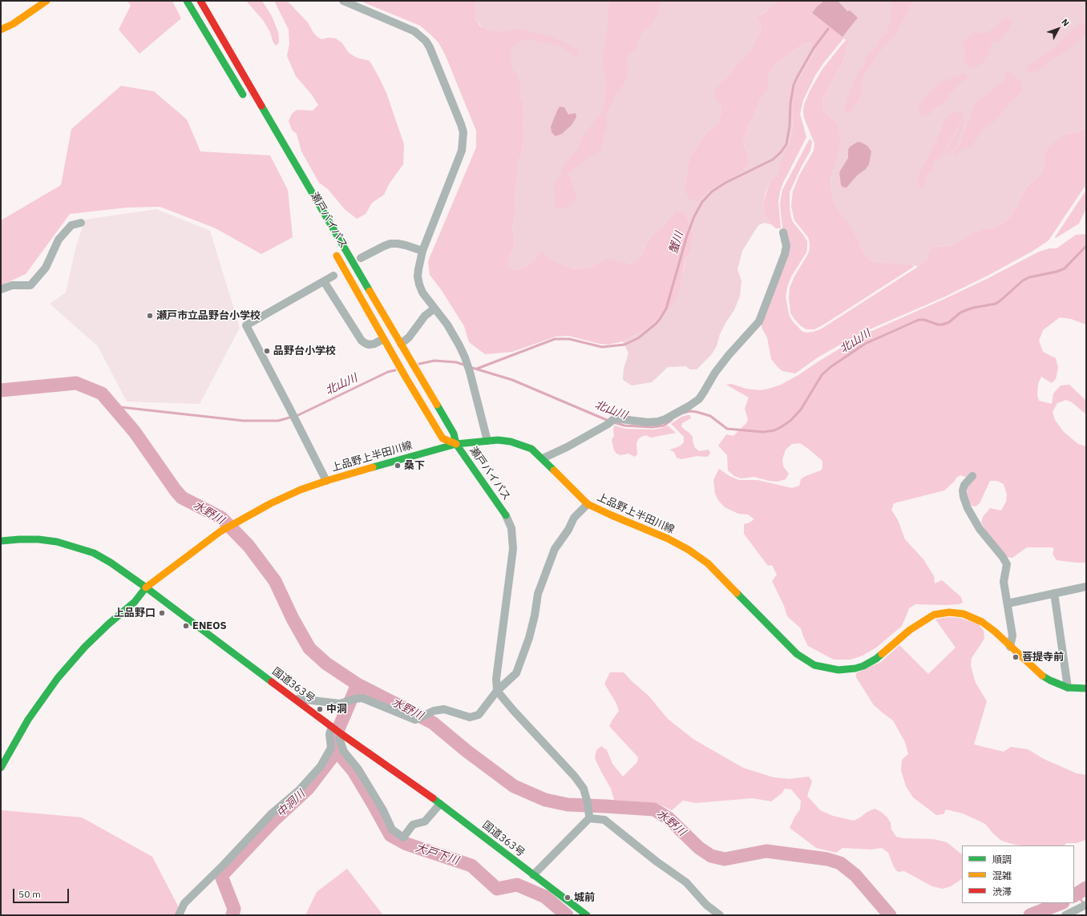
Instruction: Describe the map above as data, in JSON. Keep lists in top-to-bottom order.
{
  "streets": {
    "main road": ["瀬戸バイパス", "上品野上半田川線", "国道363号"]
  },
  "crossings": [
    ["瀬戸バイパス", "上品野上半田川線"],
    ["上品野上半田川線", "国道363号"]
  ],
  "water": [
    "蟹川",
    "北山川",
    "水野川",
    "中洞川",
    "大戸下川"
  ],
  "places": [
    "瀬戸市立品野台小学校",
    "品野台小学校",
    "桑下",
    "上品野口",
    "ENEOS",
    "菩提寺前",
    "中洞",
    "城前"
  ],
  "legend": ["順調", "混雑", "渋滞"],
  "scale_bar": "50 m",
  "north": "top right"
}
